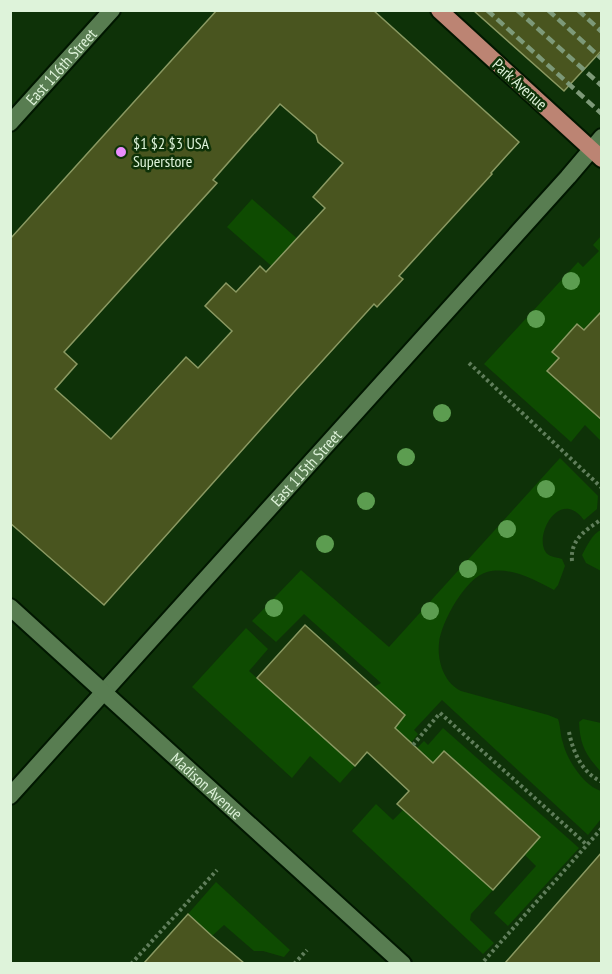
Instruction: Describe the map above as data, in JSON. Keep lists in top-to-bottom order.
{
  "streets": {
    "main road": ["Park Avenue"],
    "street": ["East 116th Street", "East 115th Street", "Madison Avenue"]
  },
  "crossings": [
    ["Park Avenue", "East 115th Street"],
    ["East 115th Street", "Madison Avenue"]
  ],
  "places": ["$1 $2 $3 USA Superstore"]
}
